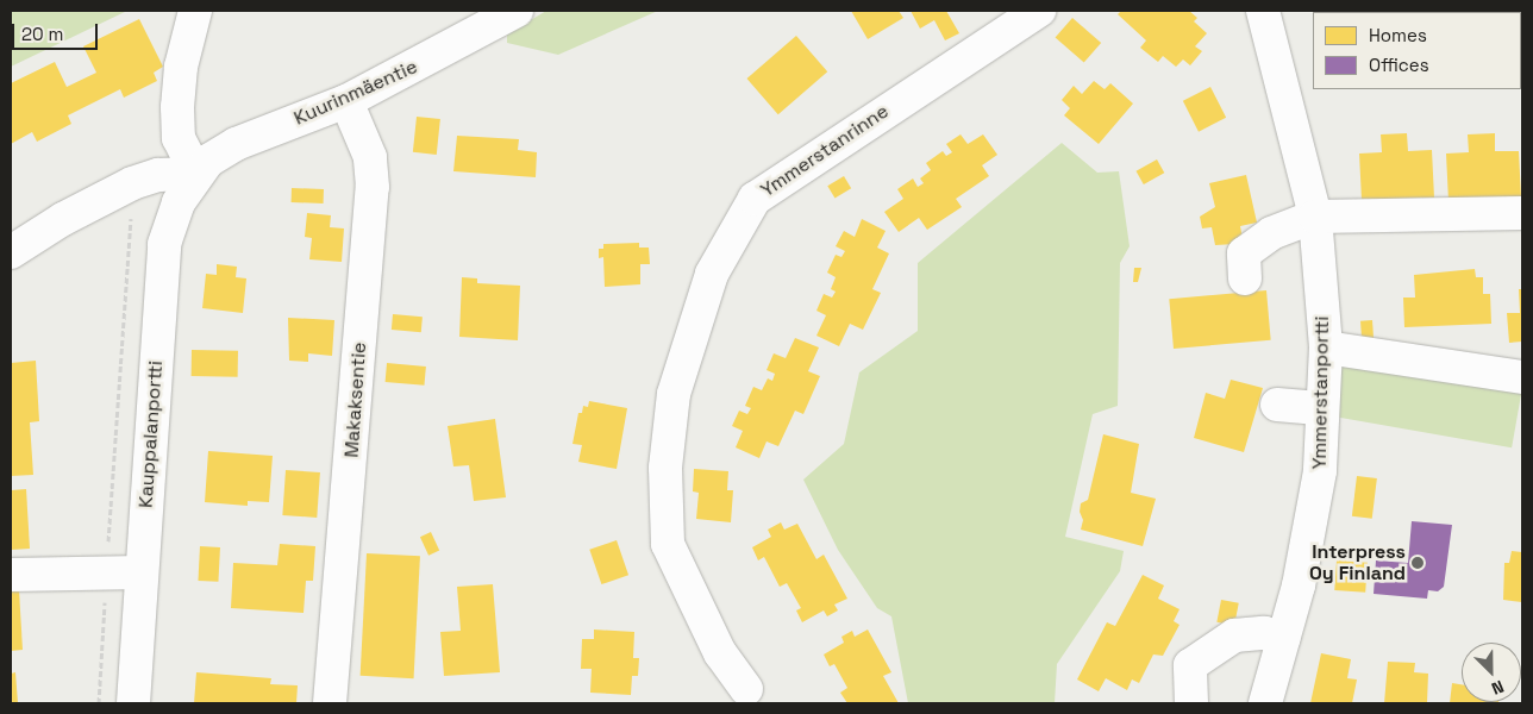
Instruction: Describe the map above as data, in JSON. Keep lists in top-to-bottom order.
{
  "streets": {
    "street": [
      "Kuurinmäentie",
      "Ymmerstanrinne",
      "Ymmerstanportti",
      "Makaksentie",
      "Kauppalanportti"
    ]
  },
  "crossings": [
    ["Kuurinmäentie", "Makaksentie"],
    ["Kuurinmäentie", "Kauppalanportti"]
  ],
  "places": ["Interpress Oy Finland"],
  "legend": ["Homes", "Offices"],
  "scale_bar": "20 m",
  "north": "bottom right"
}
